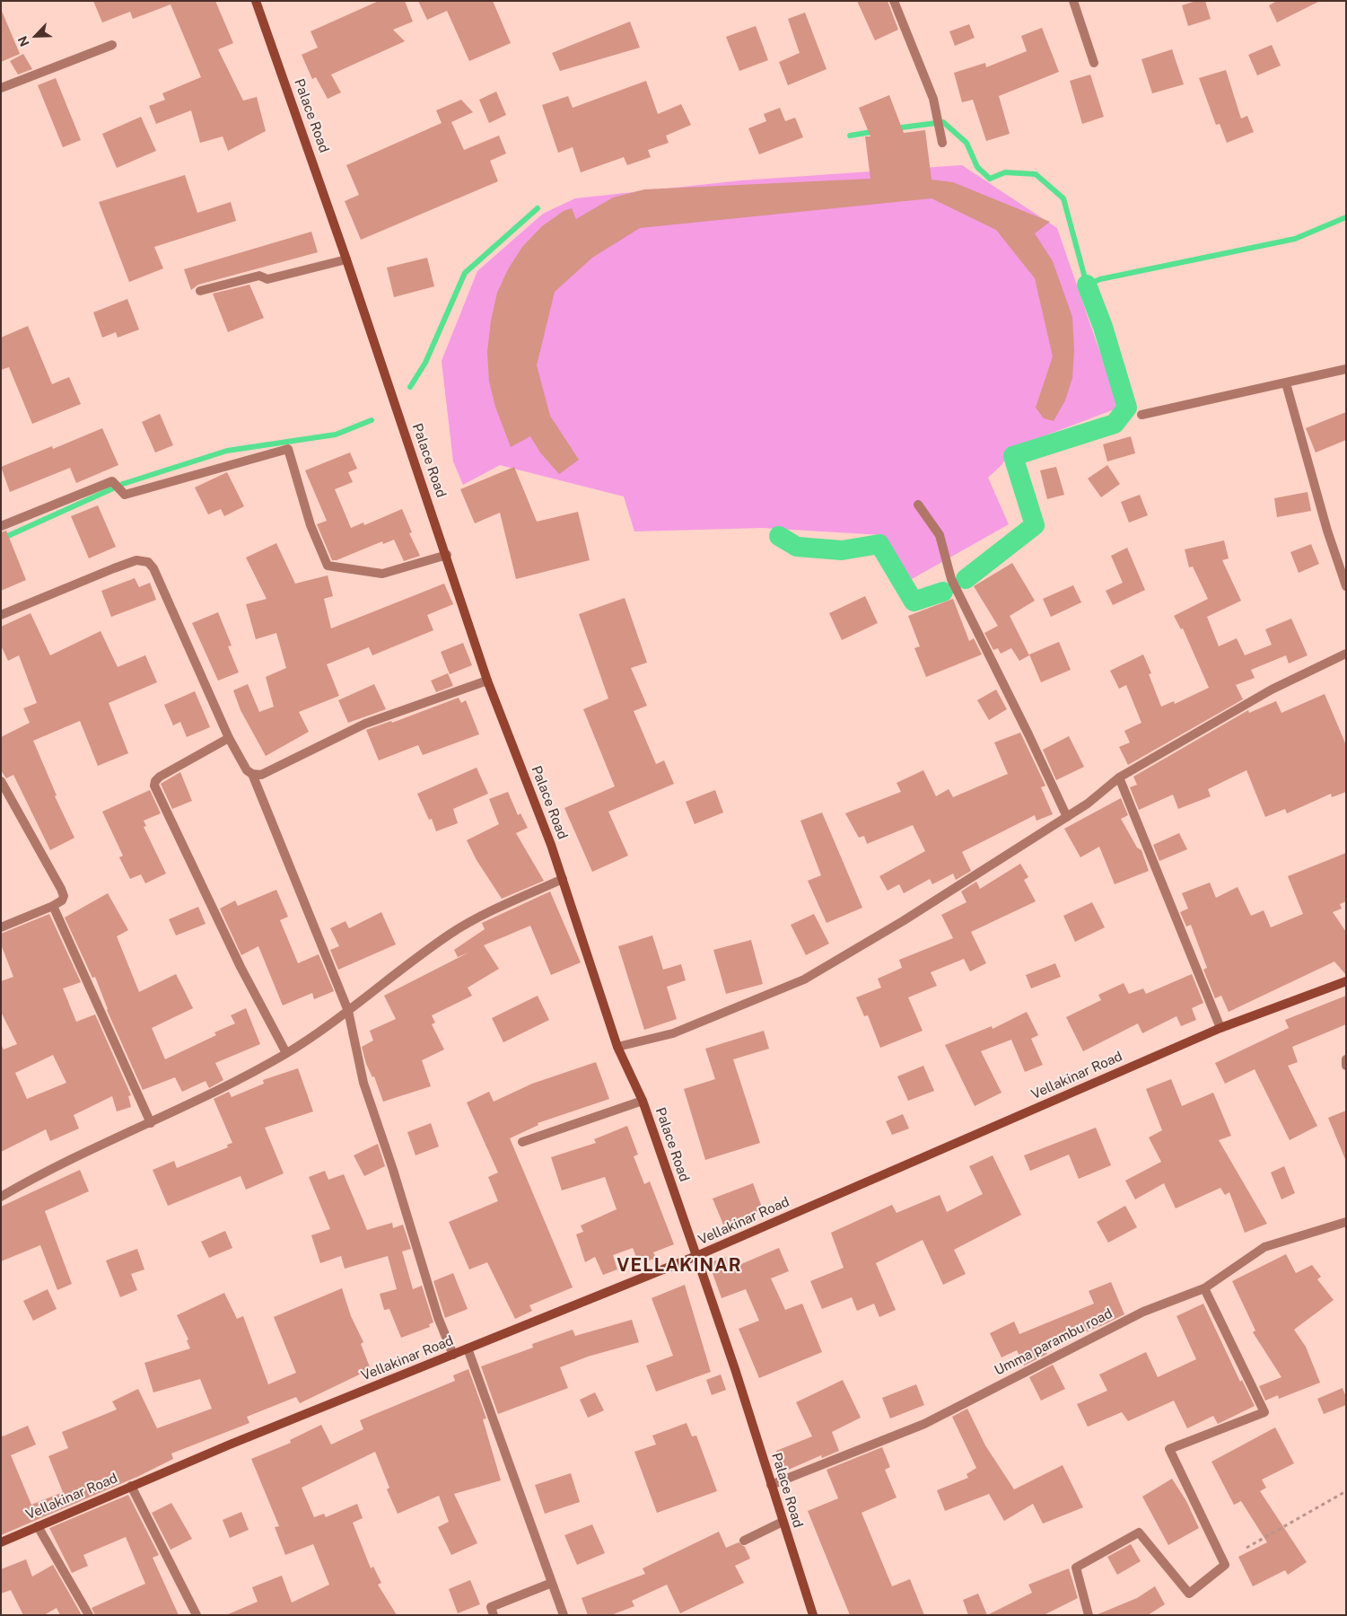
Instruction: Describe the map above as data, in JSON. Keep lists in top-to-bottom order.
{
  "streets": {
    "main road": ["Palace Road", "Vellakinar Road"],
    "street": ["Umma parambu road"]
  },
  "crossings": [
    ["Palace Road", "Vellakinar Road"],
    ["Palace Road", "Umma parambu road"]
  ],
  "districts": ["VELLAKINAR"],
  "north": "bottom left"
}
